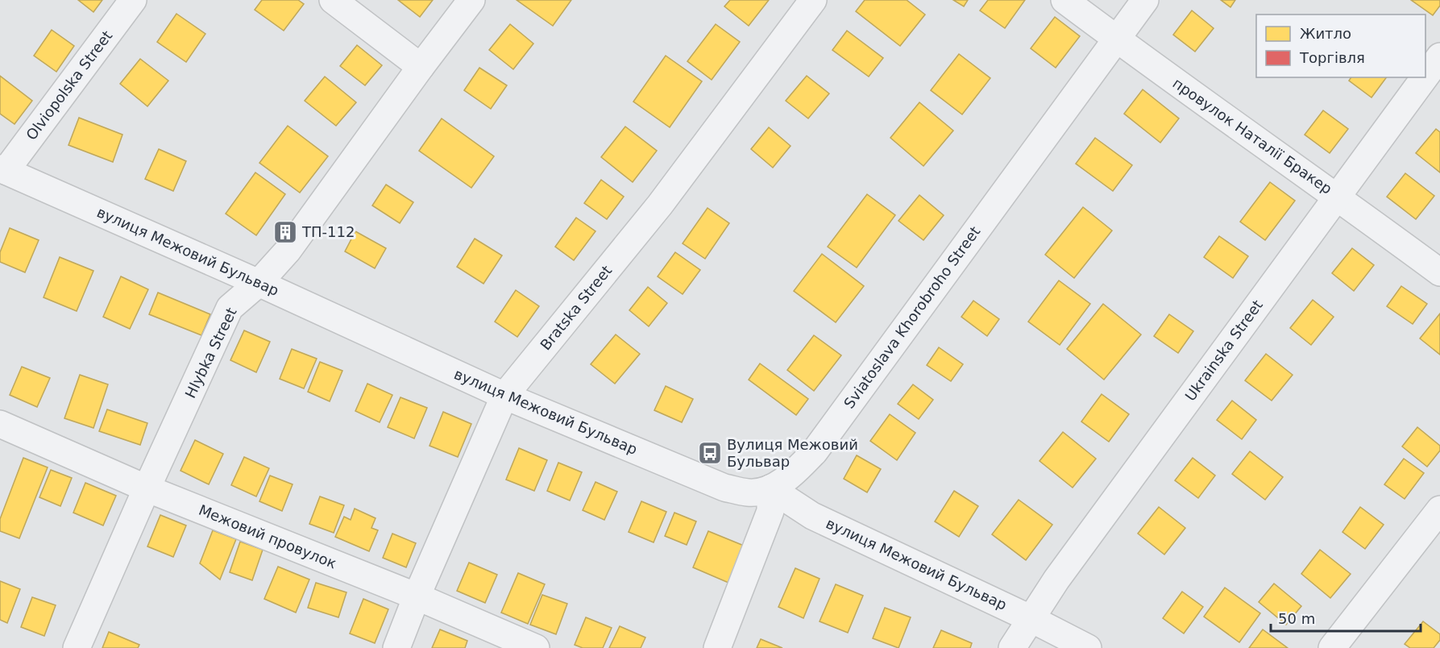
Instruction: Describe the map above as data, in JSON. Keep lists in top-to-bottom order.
{
  "streets": {
    "street": [
      "Olviopolska Street",
      "провулок Наталії Бракер",
      "вулиця Межовий Бульвар",
      "Bratska Street",
      "Sviatoslava Khorobroho Street",
      "Ukrainska Street",
      "Hlybka Street",
      "Межовий провулок"
    ]
  },
  "crossings": [
    ["Olviopolska Street", "вулиця Межовий Бульвар"],
    ["провулок Наталії Бракер", "Sviatoslava Khorobroho Street"],
    ["провулок Наталії Бракер", "Ukrainska Street"],
    ["вулиця Межовий Бульвар", "Bratska Street"],
    ["вулиця Межовий Бульвар", "Sviatoslava Khorobroho Street"],
    ["вулиця Межовий Бульвар", "Ukrainska Street"],
    ["вулиця Межовий Бульвар", "Hlybka Street"],
    ["Bratska Street", "Межовий провулок"],
    ["Hlybka Street", "Межовий провулок"]
  ],
  "places": {
    "building": ["ТП-112"],
    "bus stop": ["Вулиця Межовий Бульвар"]
  },
  "legend": ["Житло", "Торгівля"],
  "scale_bar": "50 m"
}
